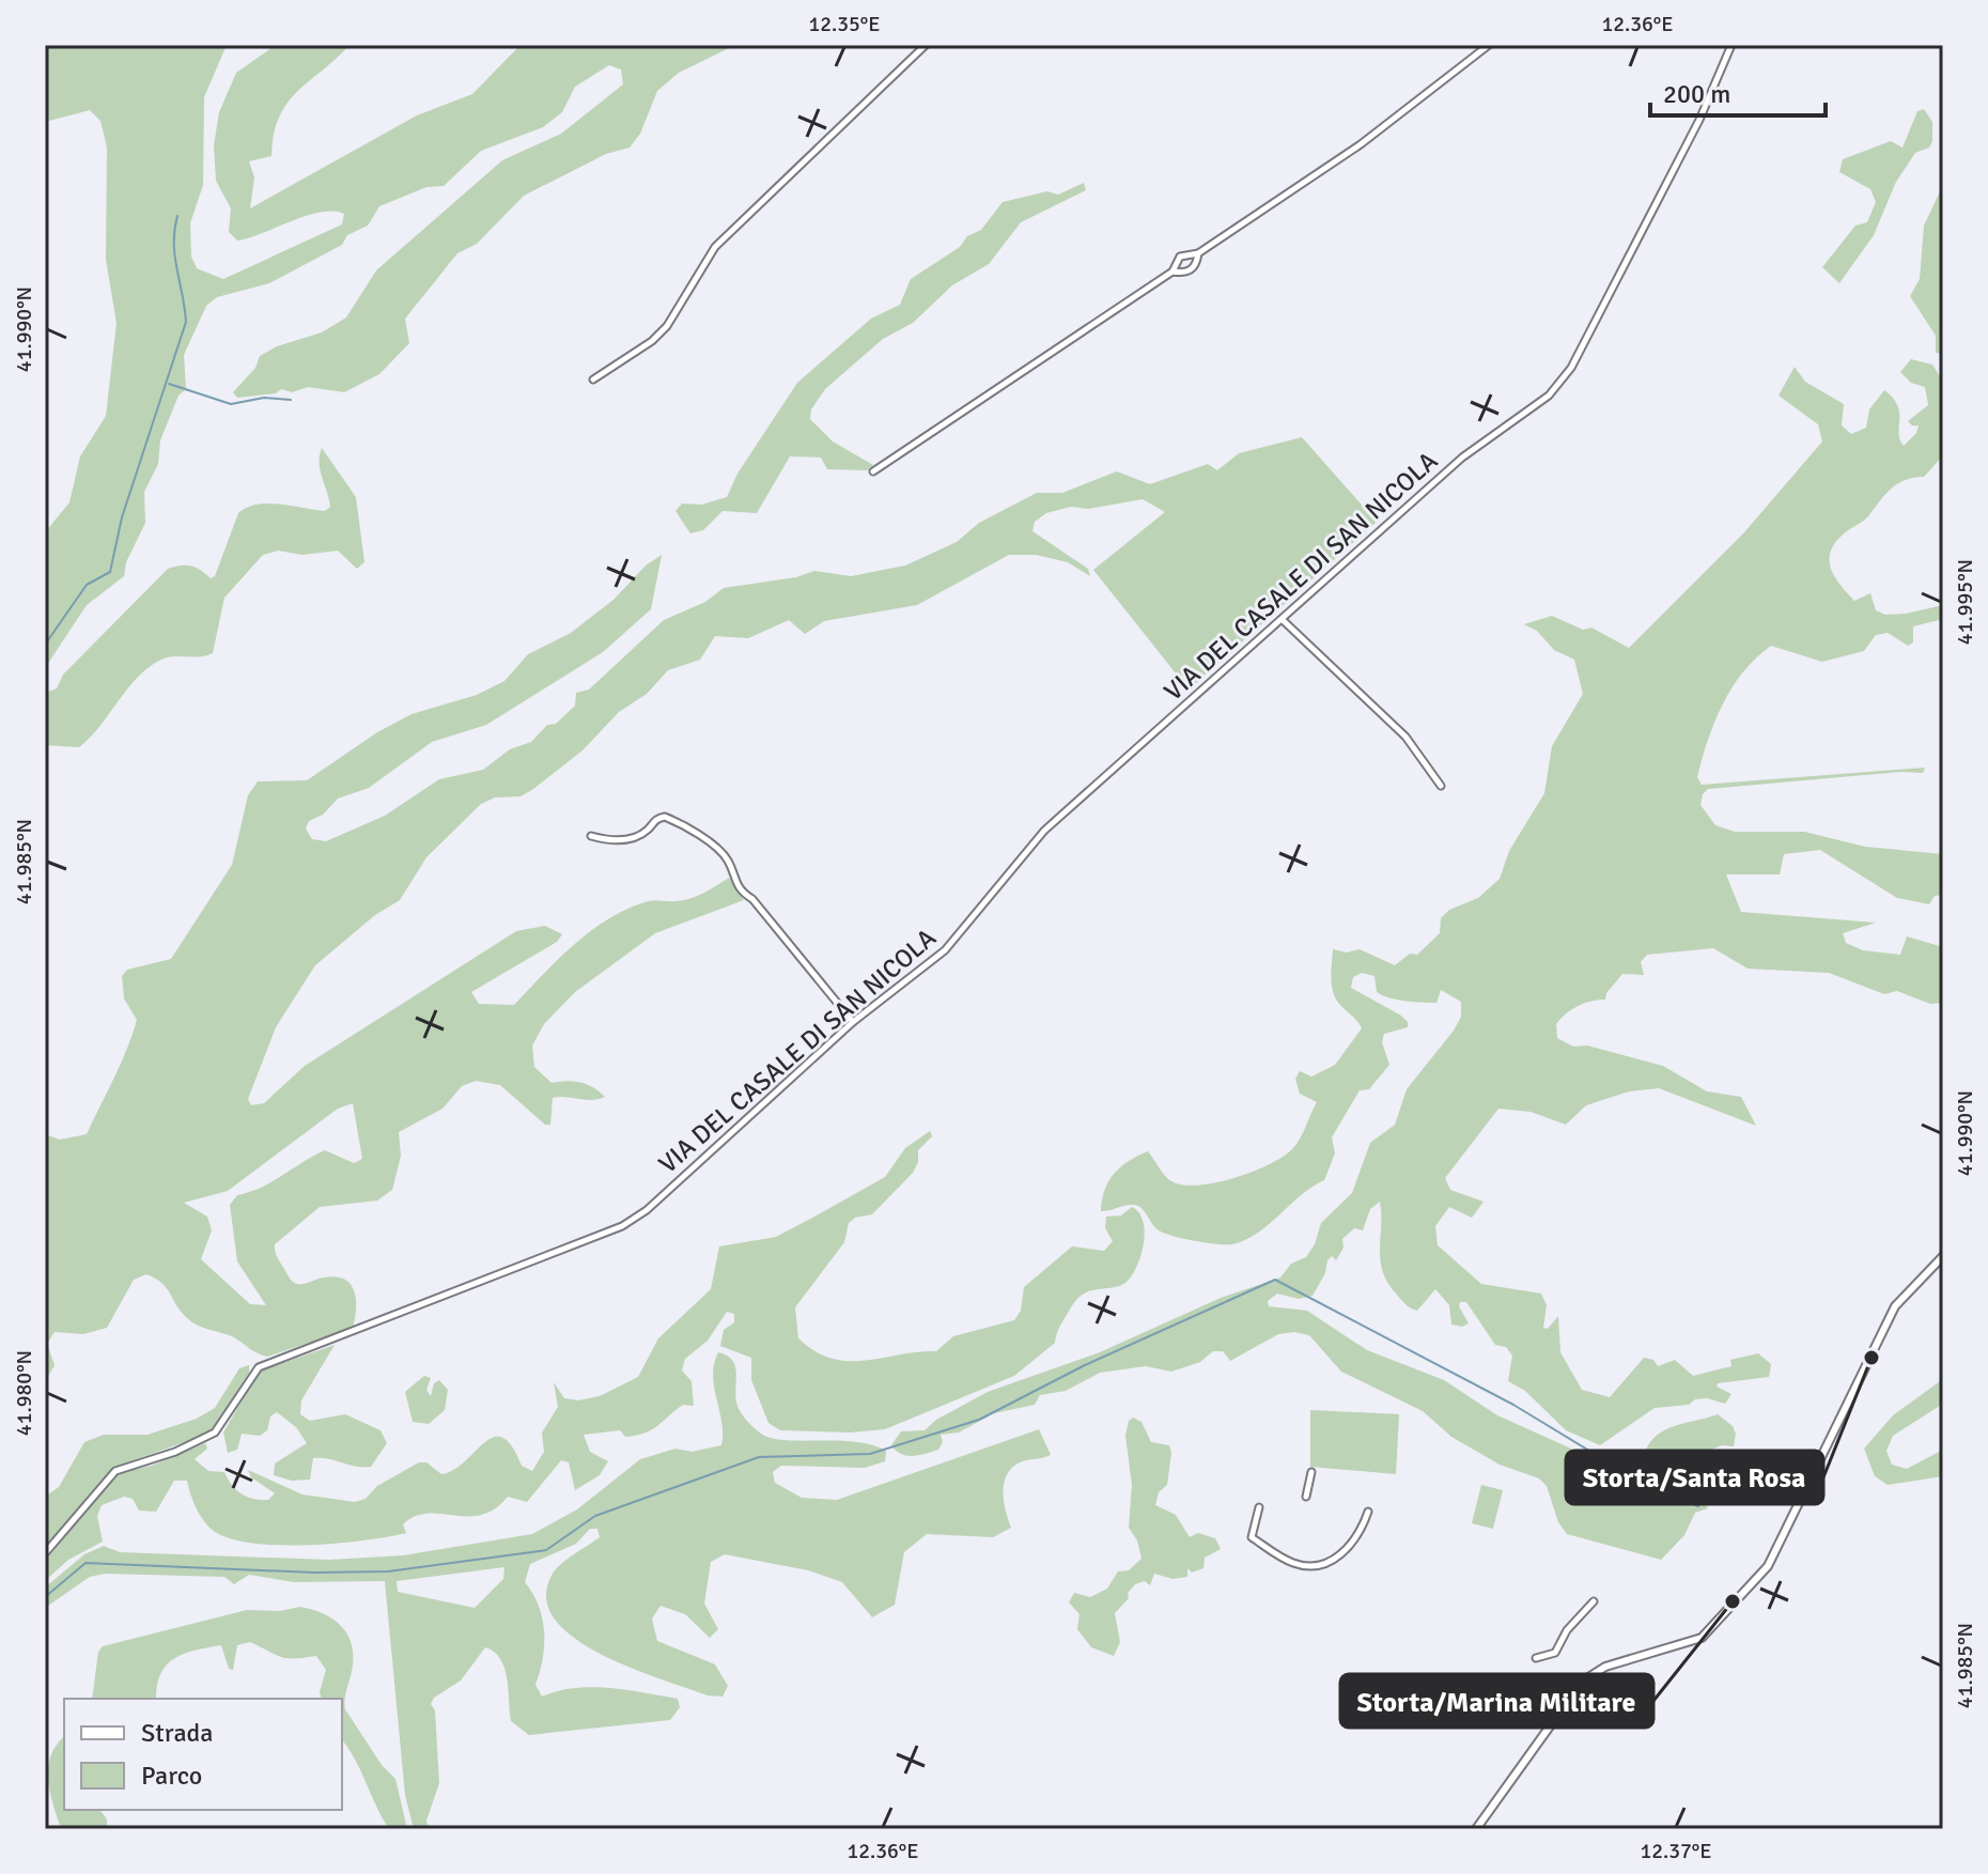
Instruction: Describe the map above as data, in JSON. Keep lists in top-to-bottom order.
{
  "streets": {
    "street": ["VIA DEL CASALE DI SAN NICOLA"]
  },
  "places": ["Storta/Santa Rosa", "Storta/Marina Militare"],
  "legend": ["Strada", "Parco"],
  "scale_bar": "200 m",
  "coordinates": [
    "12.35°E",
    "12.36°E",
    "41.990°N",
    "41.995°N",
    "41.985°N",
    "41.980°N",
    "12.37°E"
  ]
}
